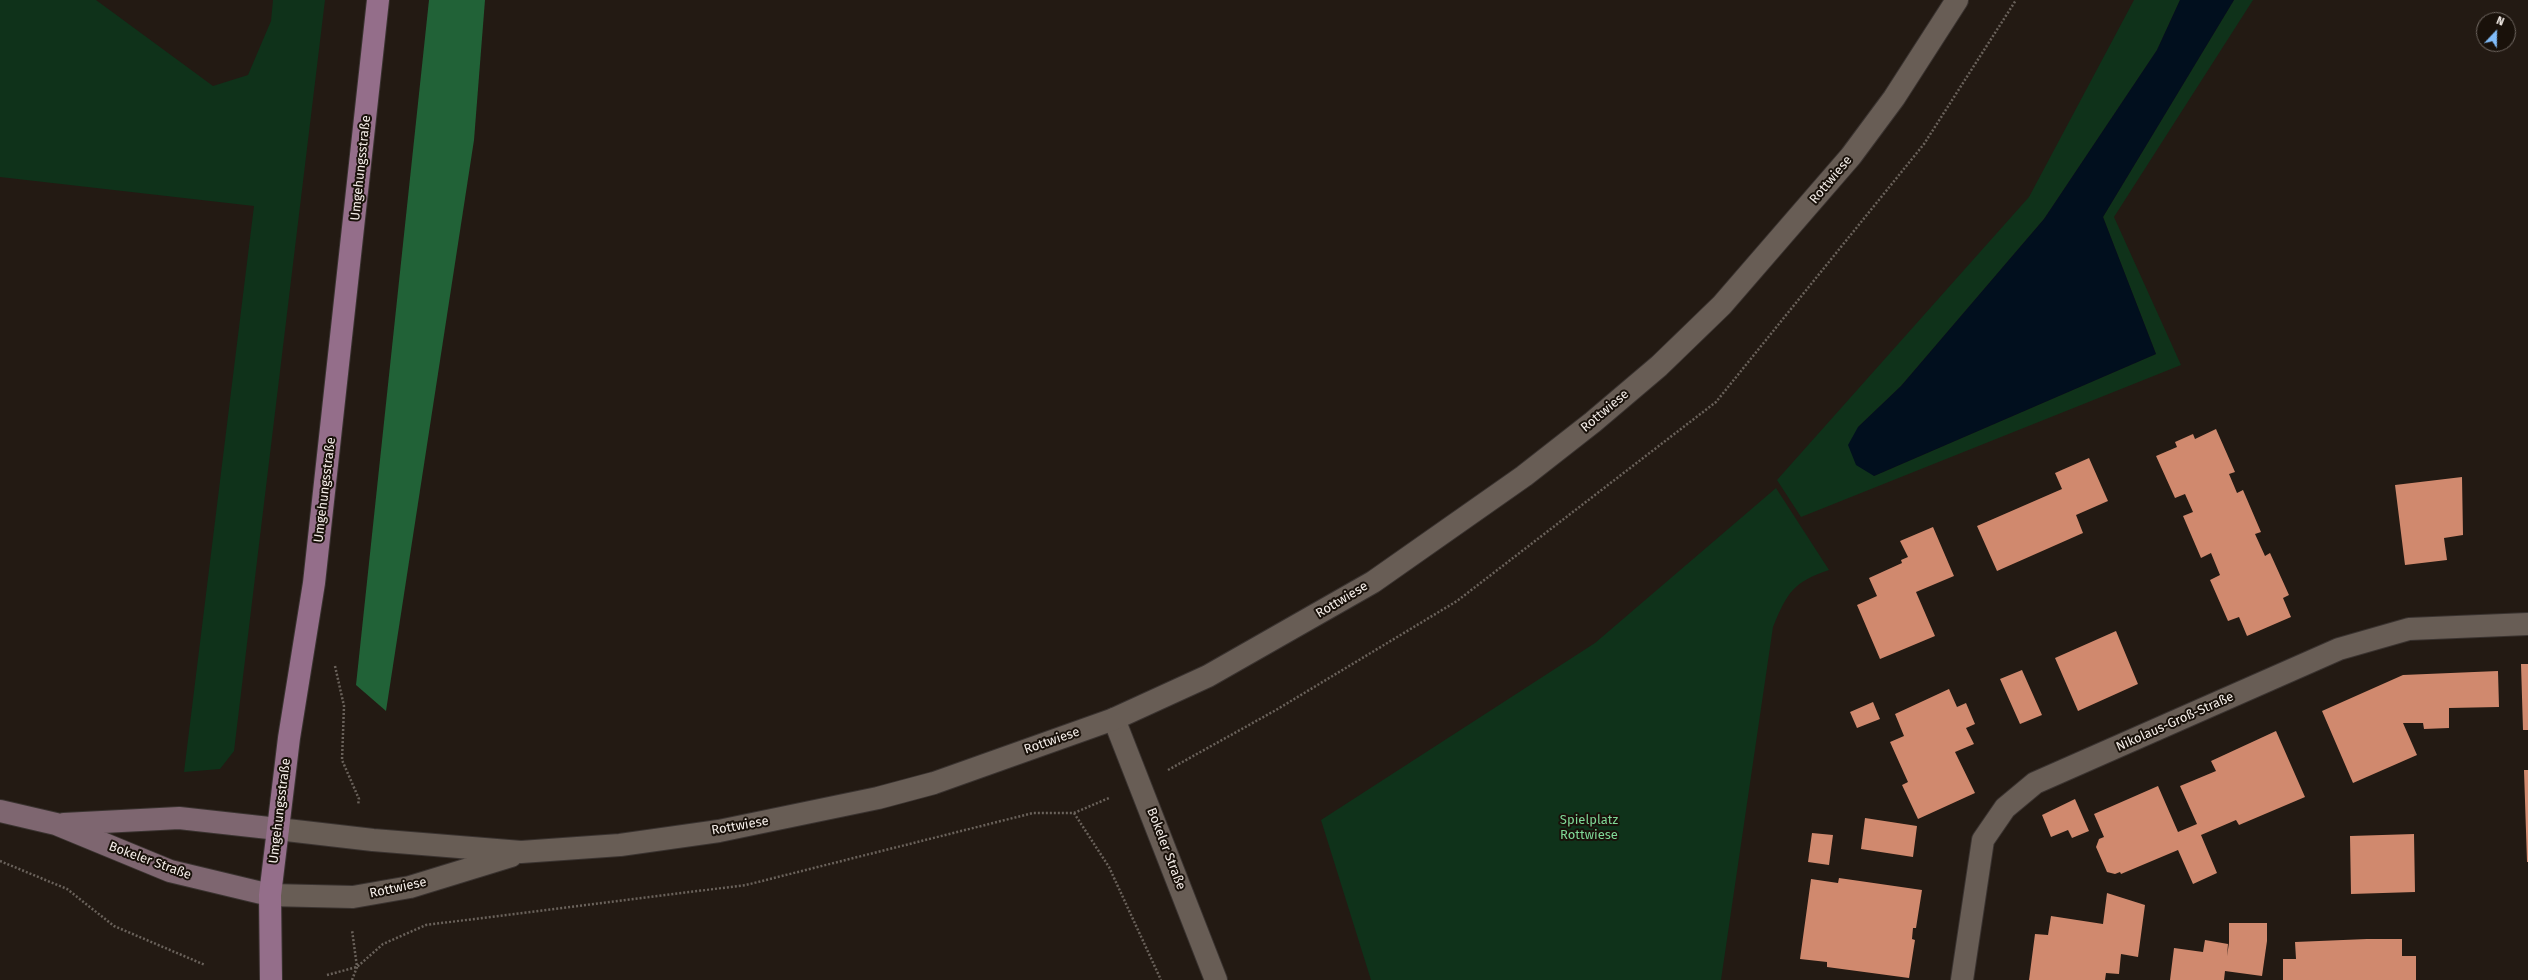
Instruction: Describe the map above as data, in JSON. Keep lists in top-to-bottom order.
{
  "streets": {
    "main road": ["Umgehungsstraße", "Bokeler Straße"],
    "street": ["Rottwiese", "Nikolaus-Groß-Straße"]
  },
  "crossings": [
    ["Umgehungsstraße", "Rottwiese"],
    ["Umgehungsstraße", "Bokeler Straße"],
    ["Rottwiese", "Bokeler Straße"]
  ],
  "parks": ["Spielplatz Rottwiese"],
  "north": "top"
}
